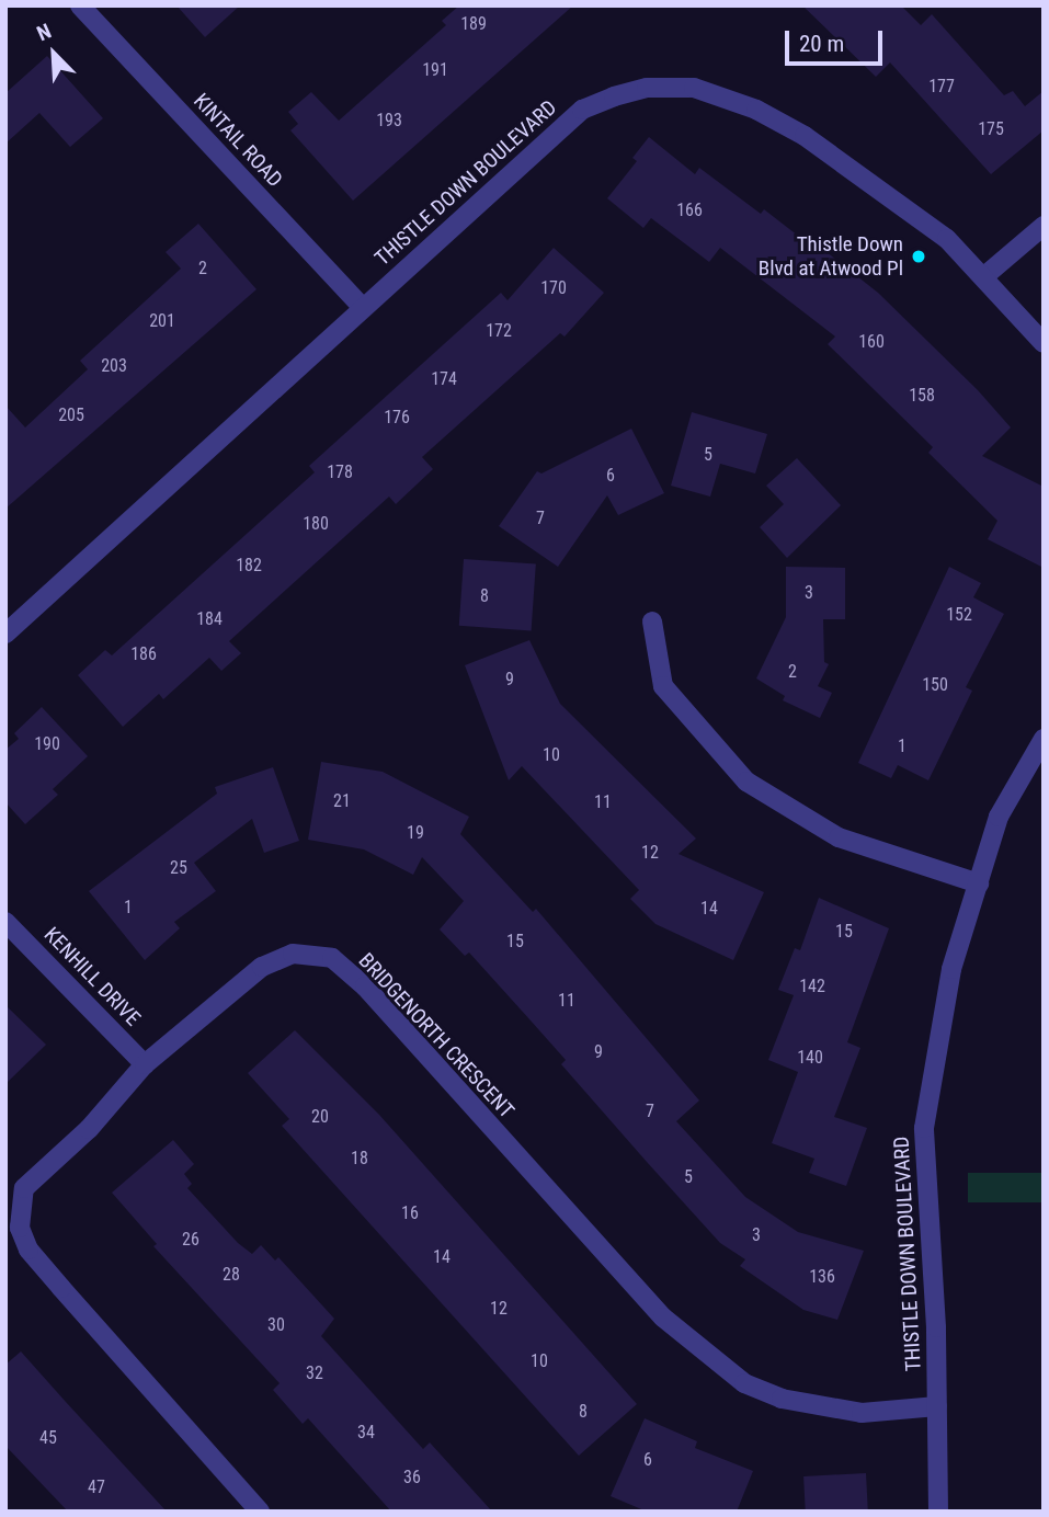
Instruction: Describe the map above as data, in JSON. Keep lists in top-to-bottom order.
{
  "streets": {
    "street": [
      "KINTAIL ROAD",
      "THISTLE DOWN BOULEVARD",
      "KENHILL DRIVE",
      "BRIDGENORTH CRESCENT"
    ]
  },
  "crossings": [
    ["KINTAIL ROAD", "THISTLE DOWN BOULEVARD"],
    ["THISTLE DOWN BOULEVARD", "BRIDGENORTH CRESCENT"],
    ["KENHILL DRIVE", "BRIDGENORTH CRESCENT"]
  ],
  "places": ["Thistle Down Blvd at Atwood Pl"],
  "house_numbers": [
    "189",
    "191",
    "177",
    "193",
    "175",
    "166",
    "2",
    "170",
    "201",
    "172",
    "160",
    "203",
    "174",
    "158",
    "205",
    "176",
    "5",
    "178",
    "6",
    "7",
    "180",
    "182",
    "3",
    "8",
    "152",
    "184",
    "186",
    "2",
    "9",
    "150",
    "190",
    "1",
    "10",
    "21",
    "11",
    "19",
    "12",
    "25",
    "1",
    "14",
    "15",
    "15",
    "142",
    "11",
    "9",
    "140",
    "7",
    "20",
    "18",
    "5",
    "16",
    "3",
    "26",
    "14",
    "28",
    "136",
    "12",
    "30",
    "10",
    "32",
    "8",
    "34",
    "45",
    "6",
    "36",
    "47"
  ],
  "scale_bar": "20 m",
  "north": "top left"
}
